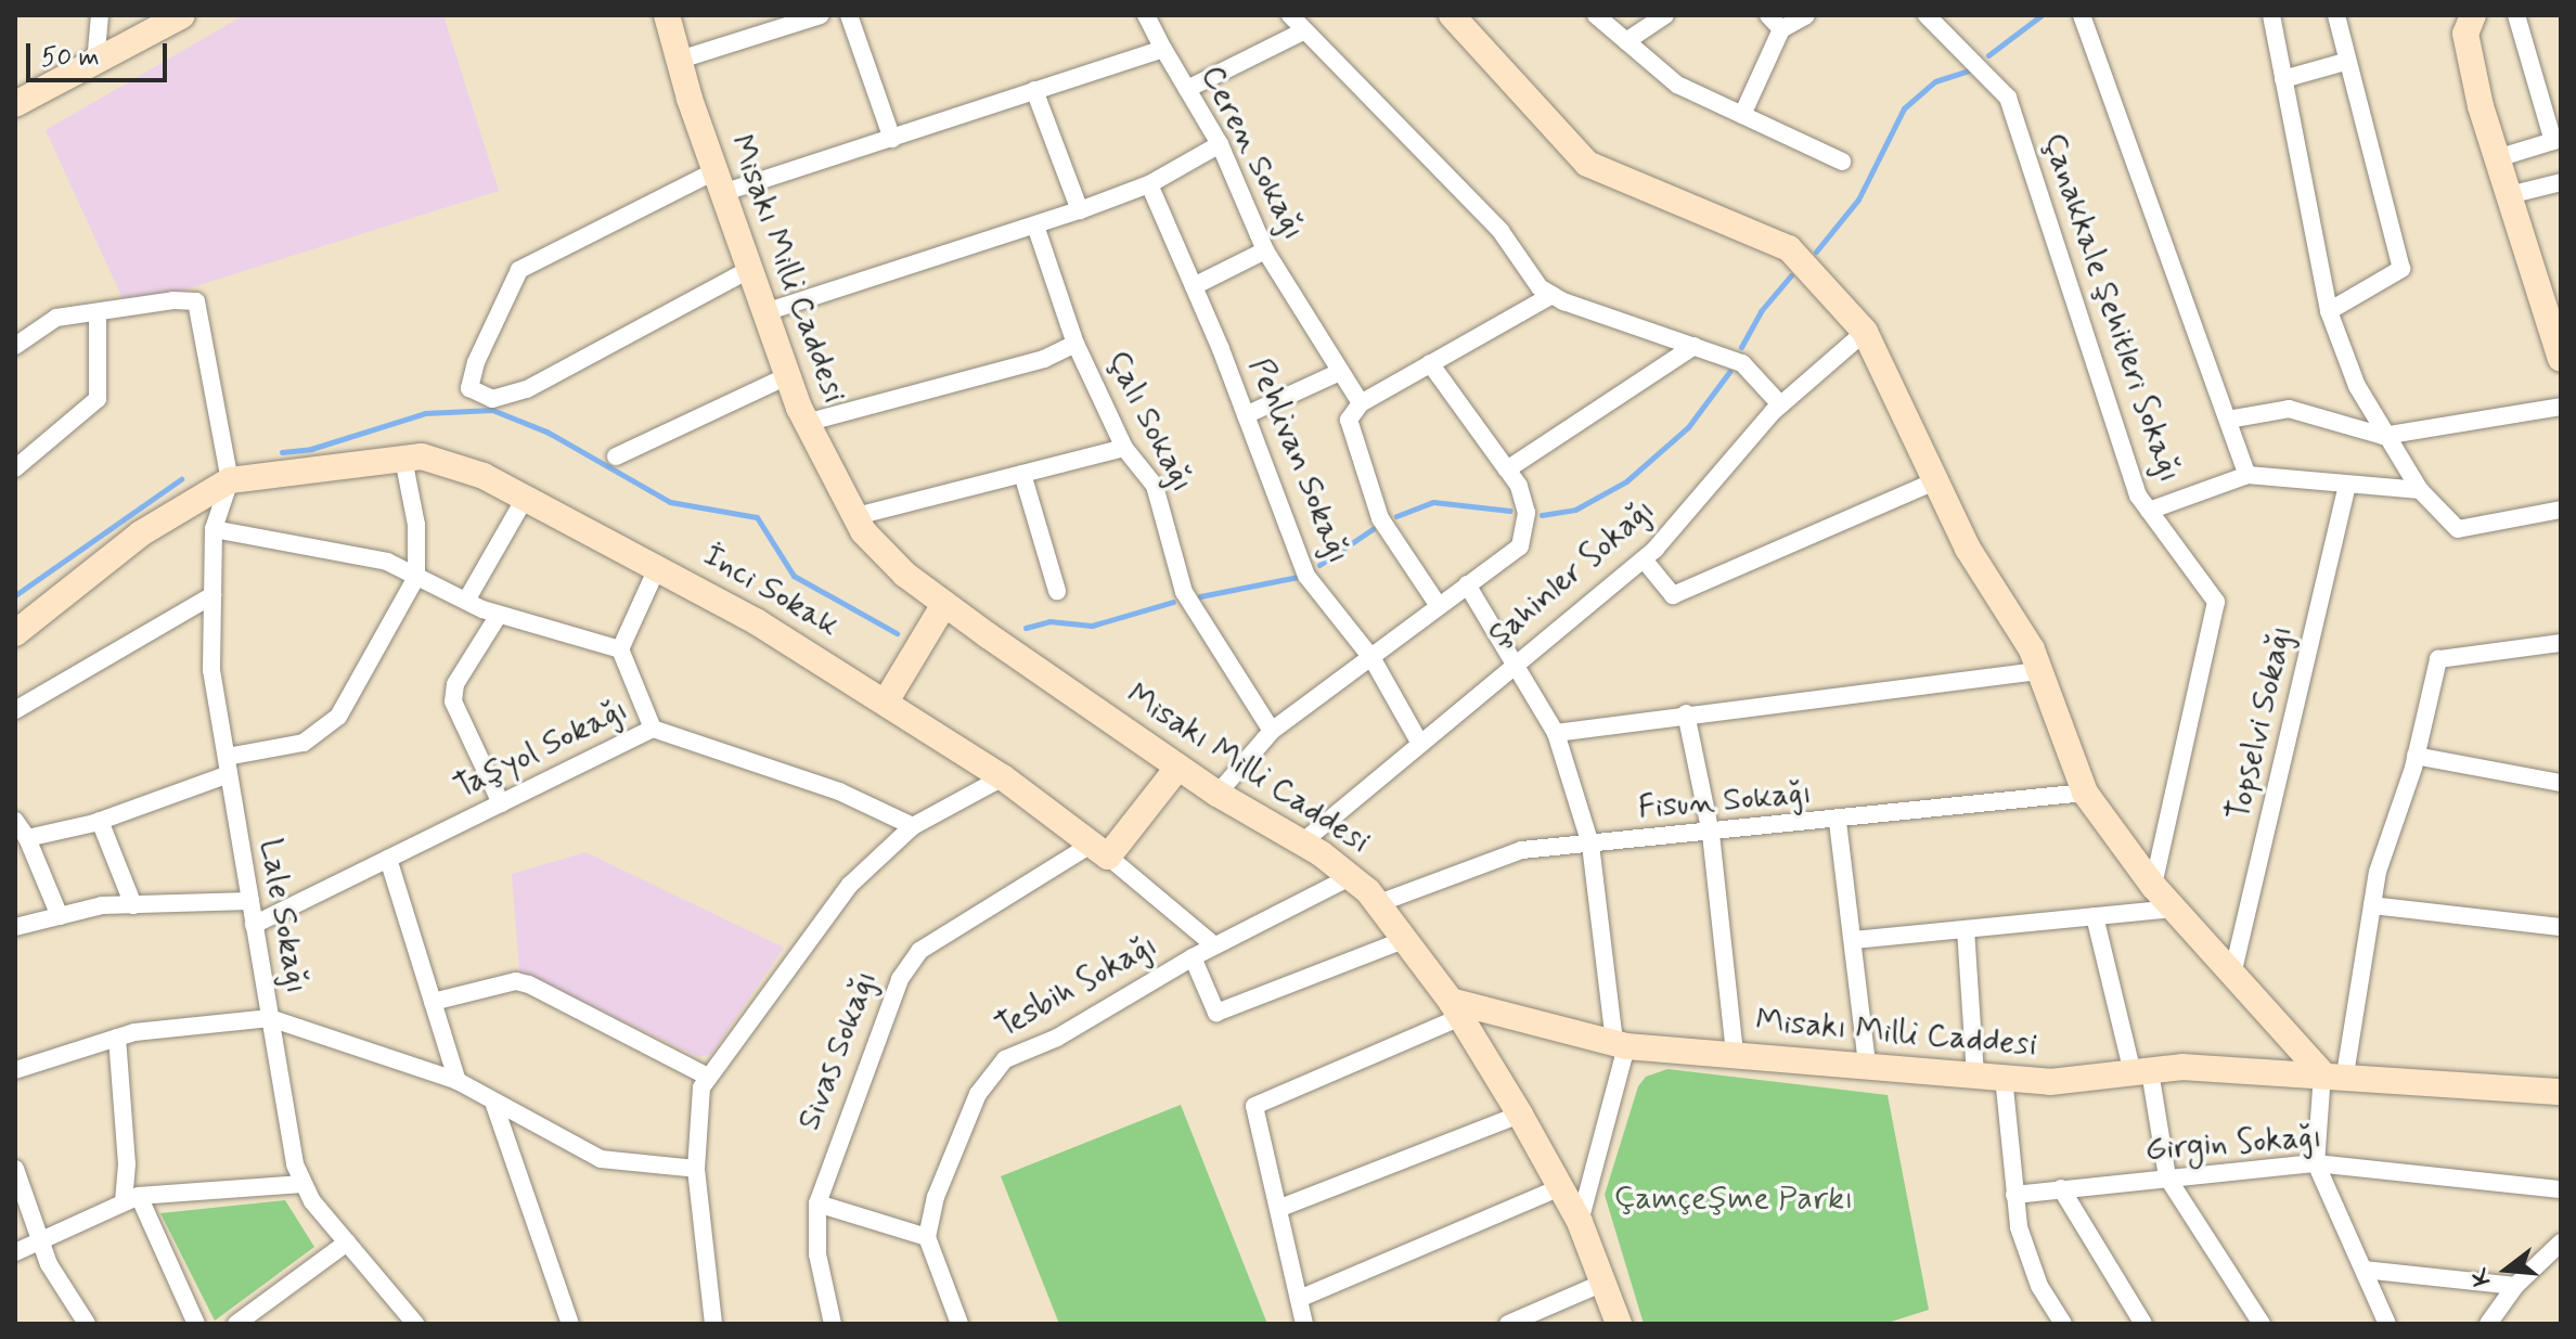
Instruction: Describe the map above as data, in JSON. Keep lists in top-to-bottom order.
{
  "streets": {
    "street": [
      "Ceren Sokağı",
      "Misakı Milli Caddesi",
      "Çanakkale Şehitleri Sokağı",
      "Çalı Sokağı",
      "Pehlivan Sokağı",
      "Şahinler Sokağı",
      "İnci Sokak",
      "Topselvi Sokağı",
      "Taşyol Sokağı",
      "Fisun Sokağı",
      "Lale Sokağı",
      "Tesbih Sokağı",
      "Sivas Sokağı",
      "Girgin Sokağı"
    ]
  },
  "crossings": [
    ["Ceren Sokağı", "Misakı Milli Caddesi"],
    ["Misakı Milli Caddesi", "Çalı Sokağı"],
    ["Misakı Milli Caddesi", "Şahinler Sokağı"],
    ["Misakı Milli Caddesi", "Fisun Sokağı"],
    ["Misakı Milli Caddesi", "Tesbih Sokağı"],
    ["Misakı Milli Caddesi", "Sivas Sokağı"],
    ["Pehlivan Sokağı", "Şahinler Sokağı"],
    ["İnci Sokak", "Lale Sokağı"],
    ["İnci Sokak", "Tesbih Sokağı"],
    ["İnci Sokak", "Sivas Sokağı"],
    ["Taşyol Sokağı", "Lale Sokağı"]
  ],
  "parks": ["Çamçeşme Parkı"],
  "scale_bar": "50 m",
  "north": "left"
}
